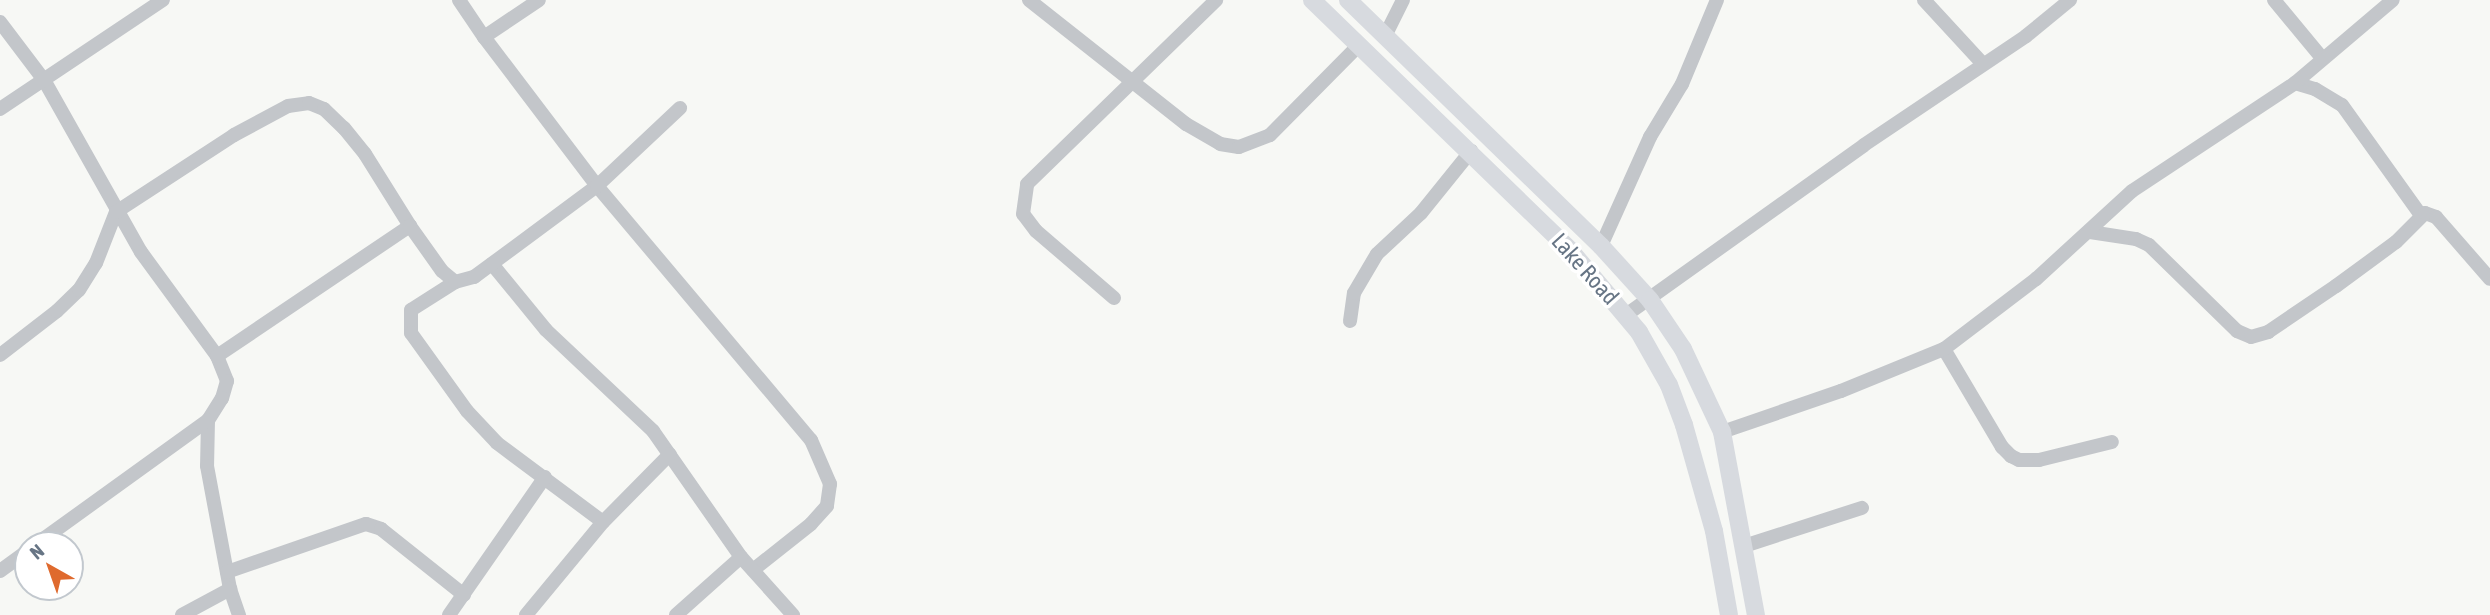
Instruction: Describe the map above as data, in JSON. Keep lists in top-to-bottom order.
{
  "streets": {
    "main road": ["Lake Road"]
  },
  "north": "top left"
}
